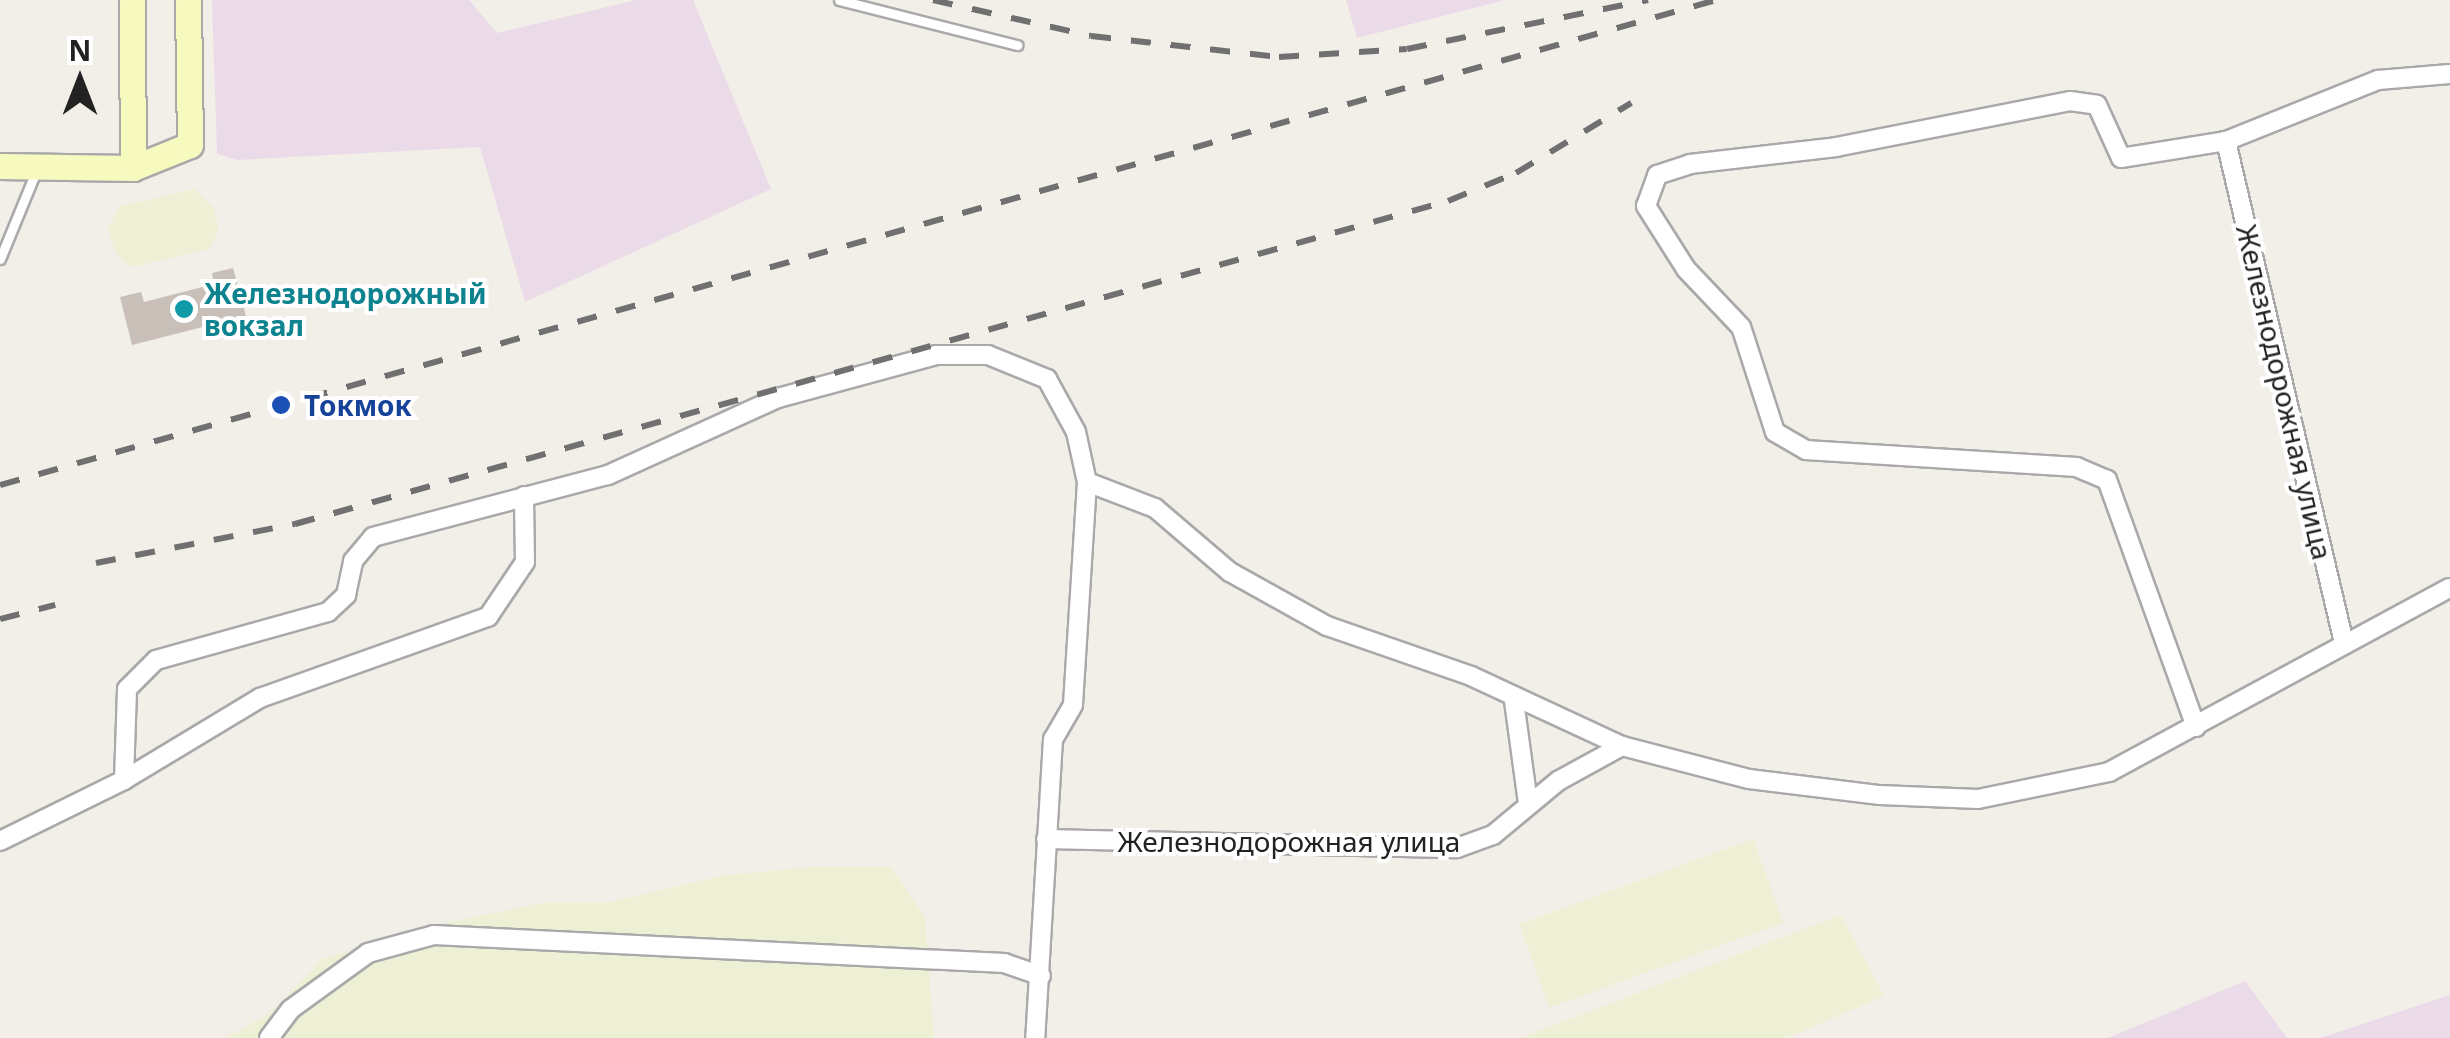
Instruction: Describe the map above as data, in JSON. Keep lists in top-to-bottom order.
{
  "streets": {
    "street": ["Железнодорожная улица"]
  },
  "places": ["Железнодорожный вокзал", "Токмок"],
  "north": "top"
}
